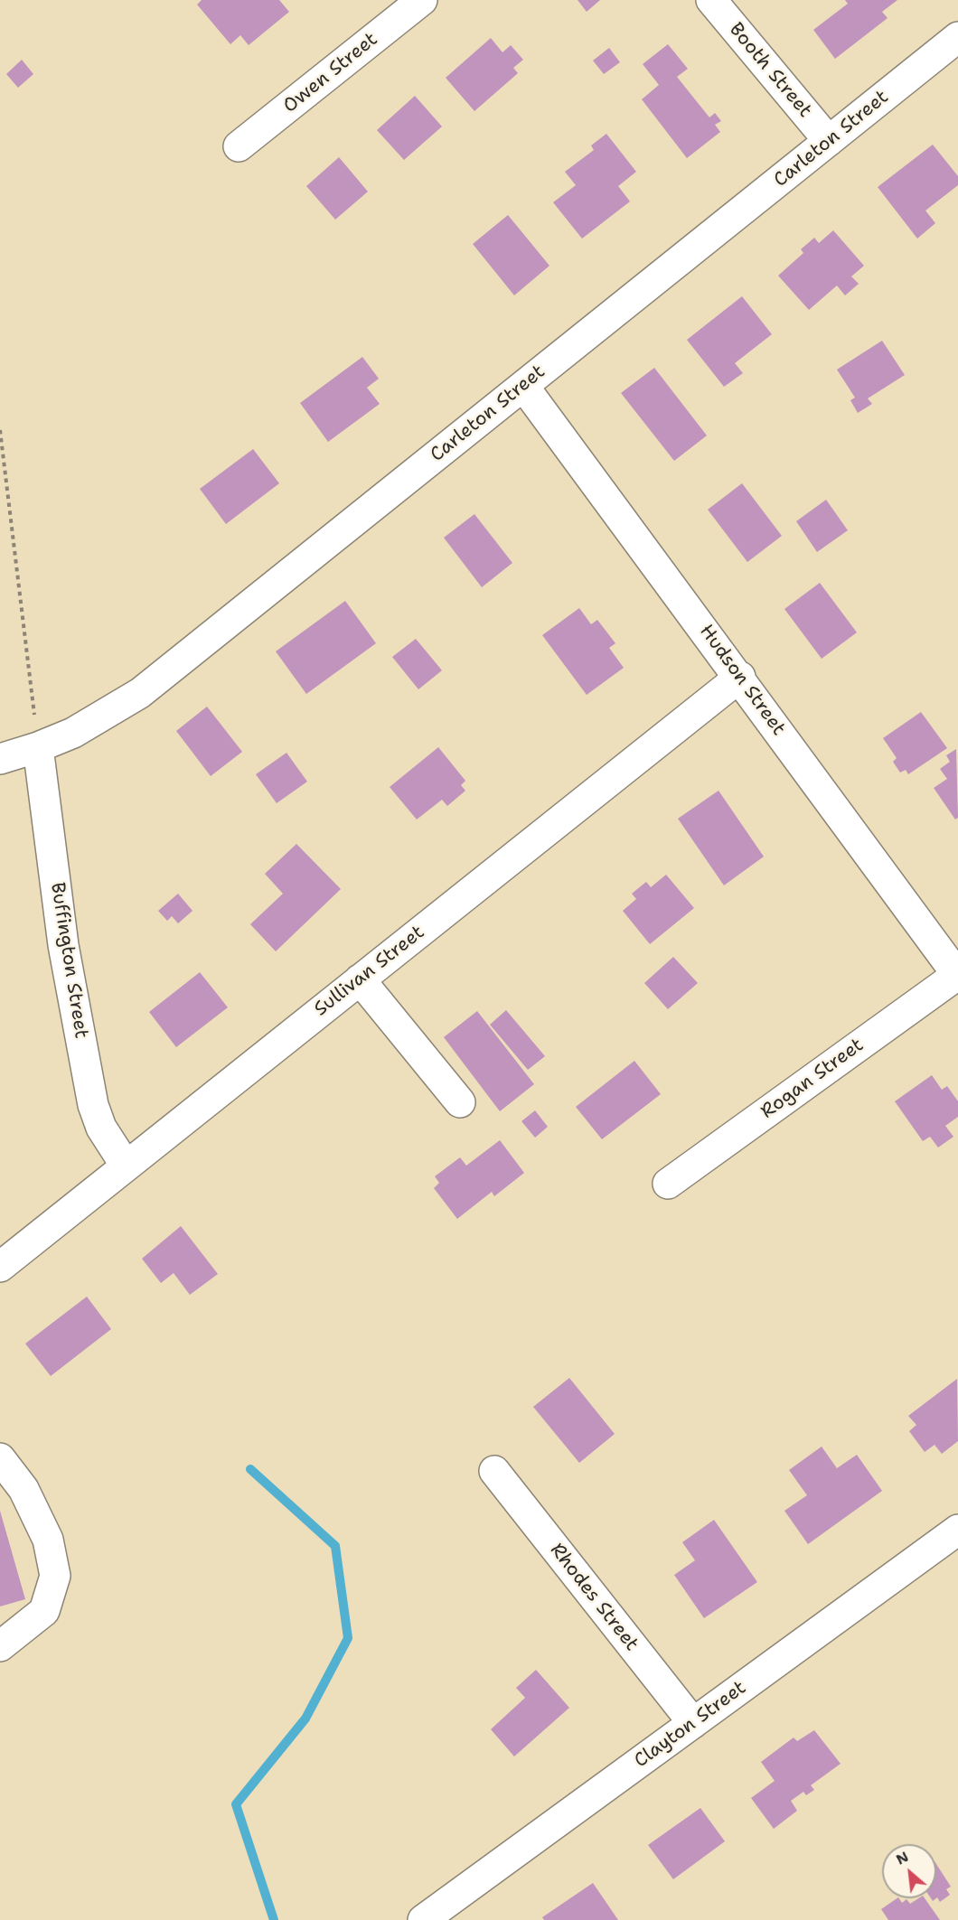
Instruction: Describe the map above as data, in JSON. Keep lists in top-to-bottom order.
{
  "streets": {
    "street": [
      "Booth Street",
      "Owen Street",
      "Carleton Street",
      "Hudson Street",
      "Buffington Street",
      "Sullivan Street",
      "Rogan Street",
      "Rhodes Street",
      "Clayton Street"
    ]
  },
  "crossings": [
    ["Booth Street", "Carleton Street"],
    ["Carleton Street", "Hudson Street"],
    ["Carleton Street", "Buffington Street"],
    ["Hudson Street", "Sullivan Street"],
    ["Hudson Street", "Rogan Street"],
    ["Buffington Street", "Sullivan Street"],
    ["Rhodes Street", "Clayton Street"]
  ],
  "north": "top left"
}
